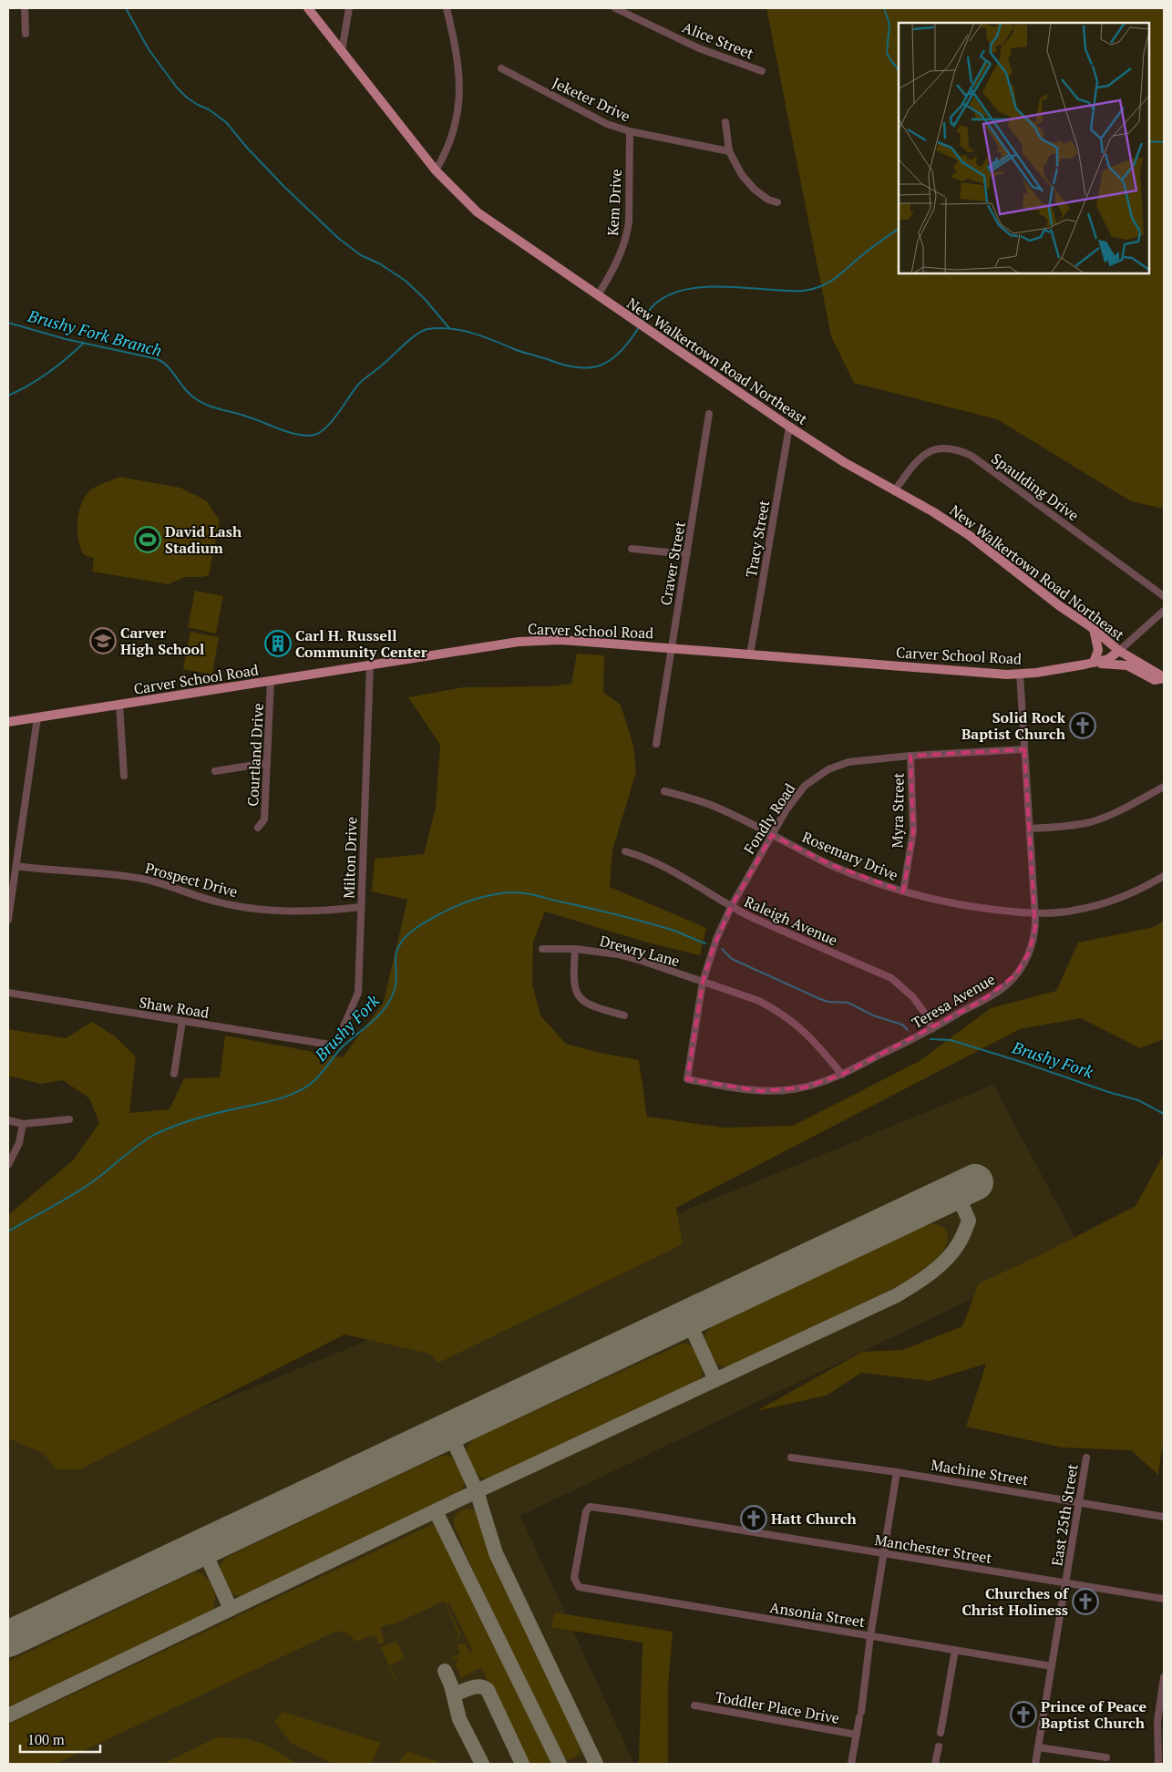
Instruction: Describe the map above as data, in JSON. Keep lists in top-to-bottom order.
{
  "streets": {
    "main road": ["New Walkertown Road Northeast", "Carver School Road"],
    "street": [
      "Alice Street",
      "Jeketer Drive",
      "Kem Drive",
      "Spaulding Drive",
      "Tracy Street",
      "Craver Street",
      "Courtland Drive",
      "Myra Street",
      "Fondly Road",
      "Rosemary Drive",
      "Milton Drive",
      "Prospect Drive",
      "Raleigh Avenue",
      "Drewry Lane",
      "Teresa Avenue",
      "Shaw Road",
      "Machine Street",
      "East 25th Street",
      "Manchester Street",
      "Ansonia Street",
      "Toddler Place Drive"
    ]
  },
  "crossings": [
    ["Jeketer Drive", "Kem Drive"],
    ["Kem Drive", "New Walkertown Road Northeast"],
    ["New Walkertown Road Northeast", "Spaulding Drive"],
    ["New Walkertown Road Northeast", "Tracy Street"],
    ["New Walkertown Road Northeast", "Carver School Road"],
    ["Tracy Street", "Carver School Road"],
    ["Craver Street", "Carver School Road"],
    ["Carver School Road", "Courtland Drive"],
    ["Carver School Road", "Milton Drive"],
    ["Carver School Road", "Teresa Avenue"],
    ["Myra Street", "Fondly Road"],
    ["Myra Street", "Rosemary Drive"],
    ["Fondly Road", "Rosemary Drive"],
    ["Fondly Road", "Raleigh Avenue"],
    ["Fondly Road", "Drewry Lane"],
    ["Fondly Road", "Teresa Avenue"],
    ["Rosemary Drive", "Teresa Avenue"],
    ["Milton Drive", "Prospect Drive"],
    ["Milton Drive", "Shaw Road"],
    ["Raleigh Avenue", "Teresa Avenue"],
    ["Drewry Lane", "Teresa Avenue"],
    ["Machine Street", "East 25th Street"],
    ["East 25th Street", "Manchester Street"],
    ["East 25th Street", "Ansonia Street"],
    ["Manchester Street", "Ansonia Street"]
  ],
  "water": ["Brushy Fork Branch", "Brushy Fork"],
  "places": {
    "sports": ["David Lash Stadium"],
    "school or university": ["Carver High School"],
    "building": ["Carl H. Russell Community Center"],
    "church": [
      "Solid Rock Baptist Church",
      "Hatt Church",
      "Churches of Christ Holiness",
      "Prince of Peace Baptist Church"
    ]
  },
  "scale_bar": "100 m"
}
